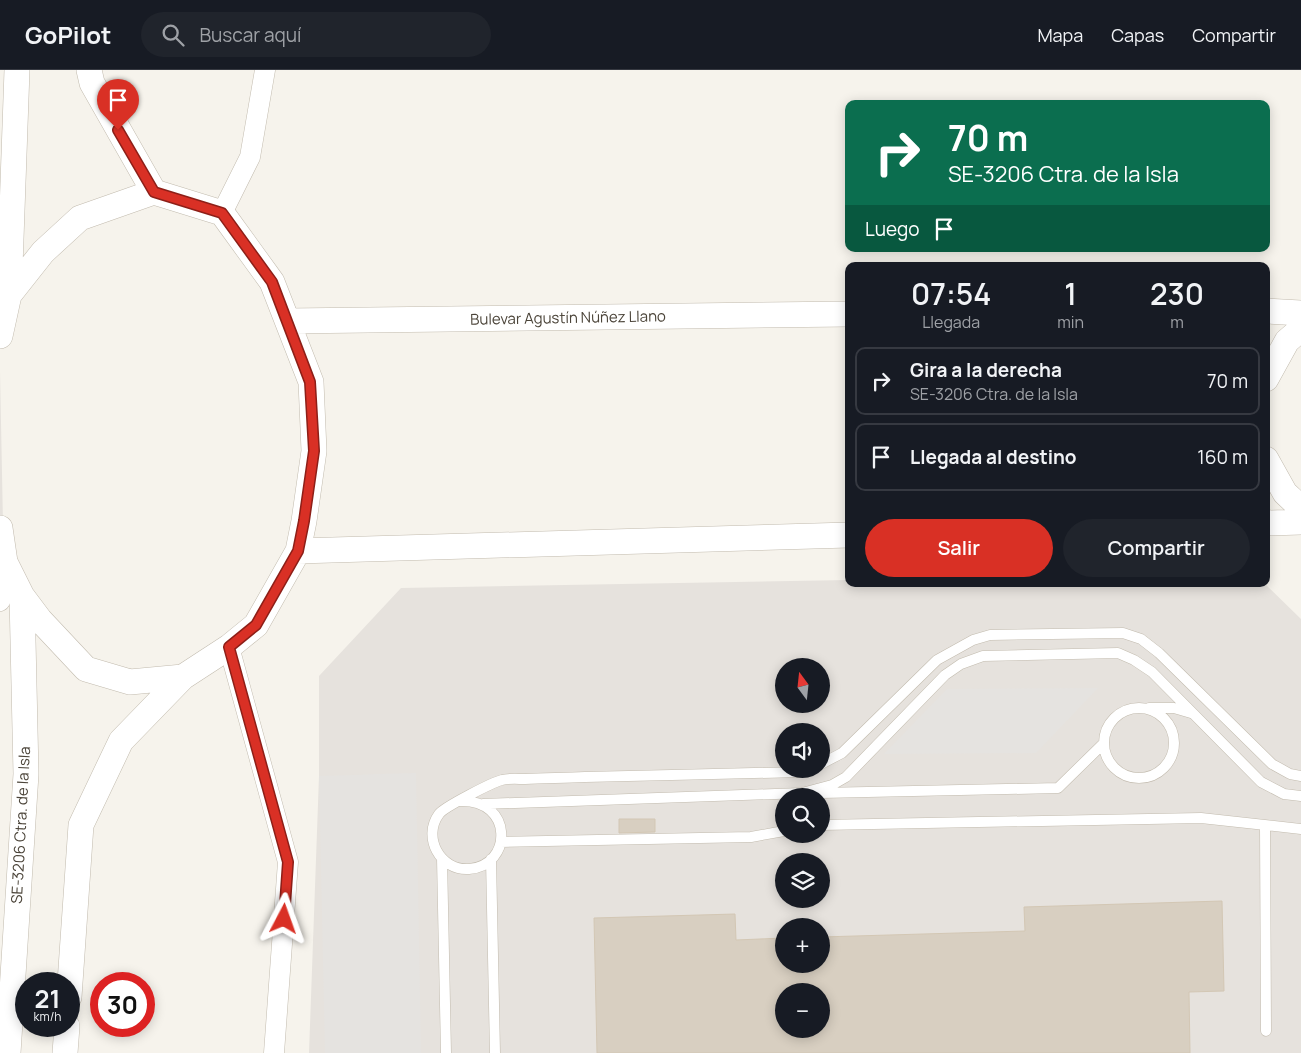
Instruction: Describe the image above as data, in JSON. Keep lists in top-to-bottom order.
{
  "streets": {
    "street": ["Bulevar Agustín Núñez Llano", "SE-3206 Ctra. de la Isla"]
  },
  "crossings": [
    ["Bulevar Agustín Núñez Llano", "SE-3206 Ctra. de la Isla"]
  ],
  "north": "top",
  "page": {
    "header": "GoPilot",
    "search": "Buscar aquí",
    "nav": ["Mapa", "Capas", "Compartir"],
    "turn": ["70 m", "SE-3206 Ctra. de la Isla"],
    "then": "Luego",
    "eta": [
      "07:54",
      "Llegada",
      "1",
      "min",
      "230",
      "m"
    ],
    "list": [
      {
        "name": "Gira a la derecha",
        "note": "SE-3206 Ctra. de la Isla",
        "value": "70 m"
      },
      {
        "name": "Llegada al destino",
        "value": "160 m"
      }
    ],
    "buttons": ["Salir", "Compartir"],
    "map_buttons": ["+", "−"],
    "speed": "21 km/h",
    "limit": "30"
  }
}
